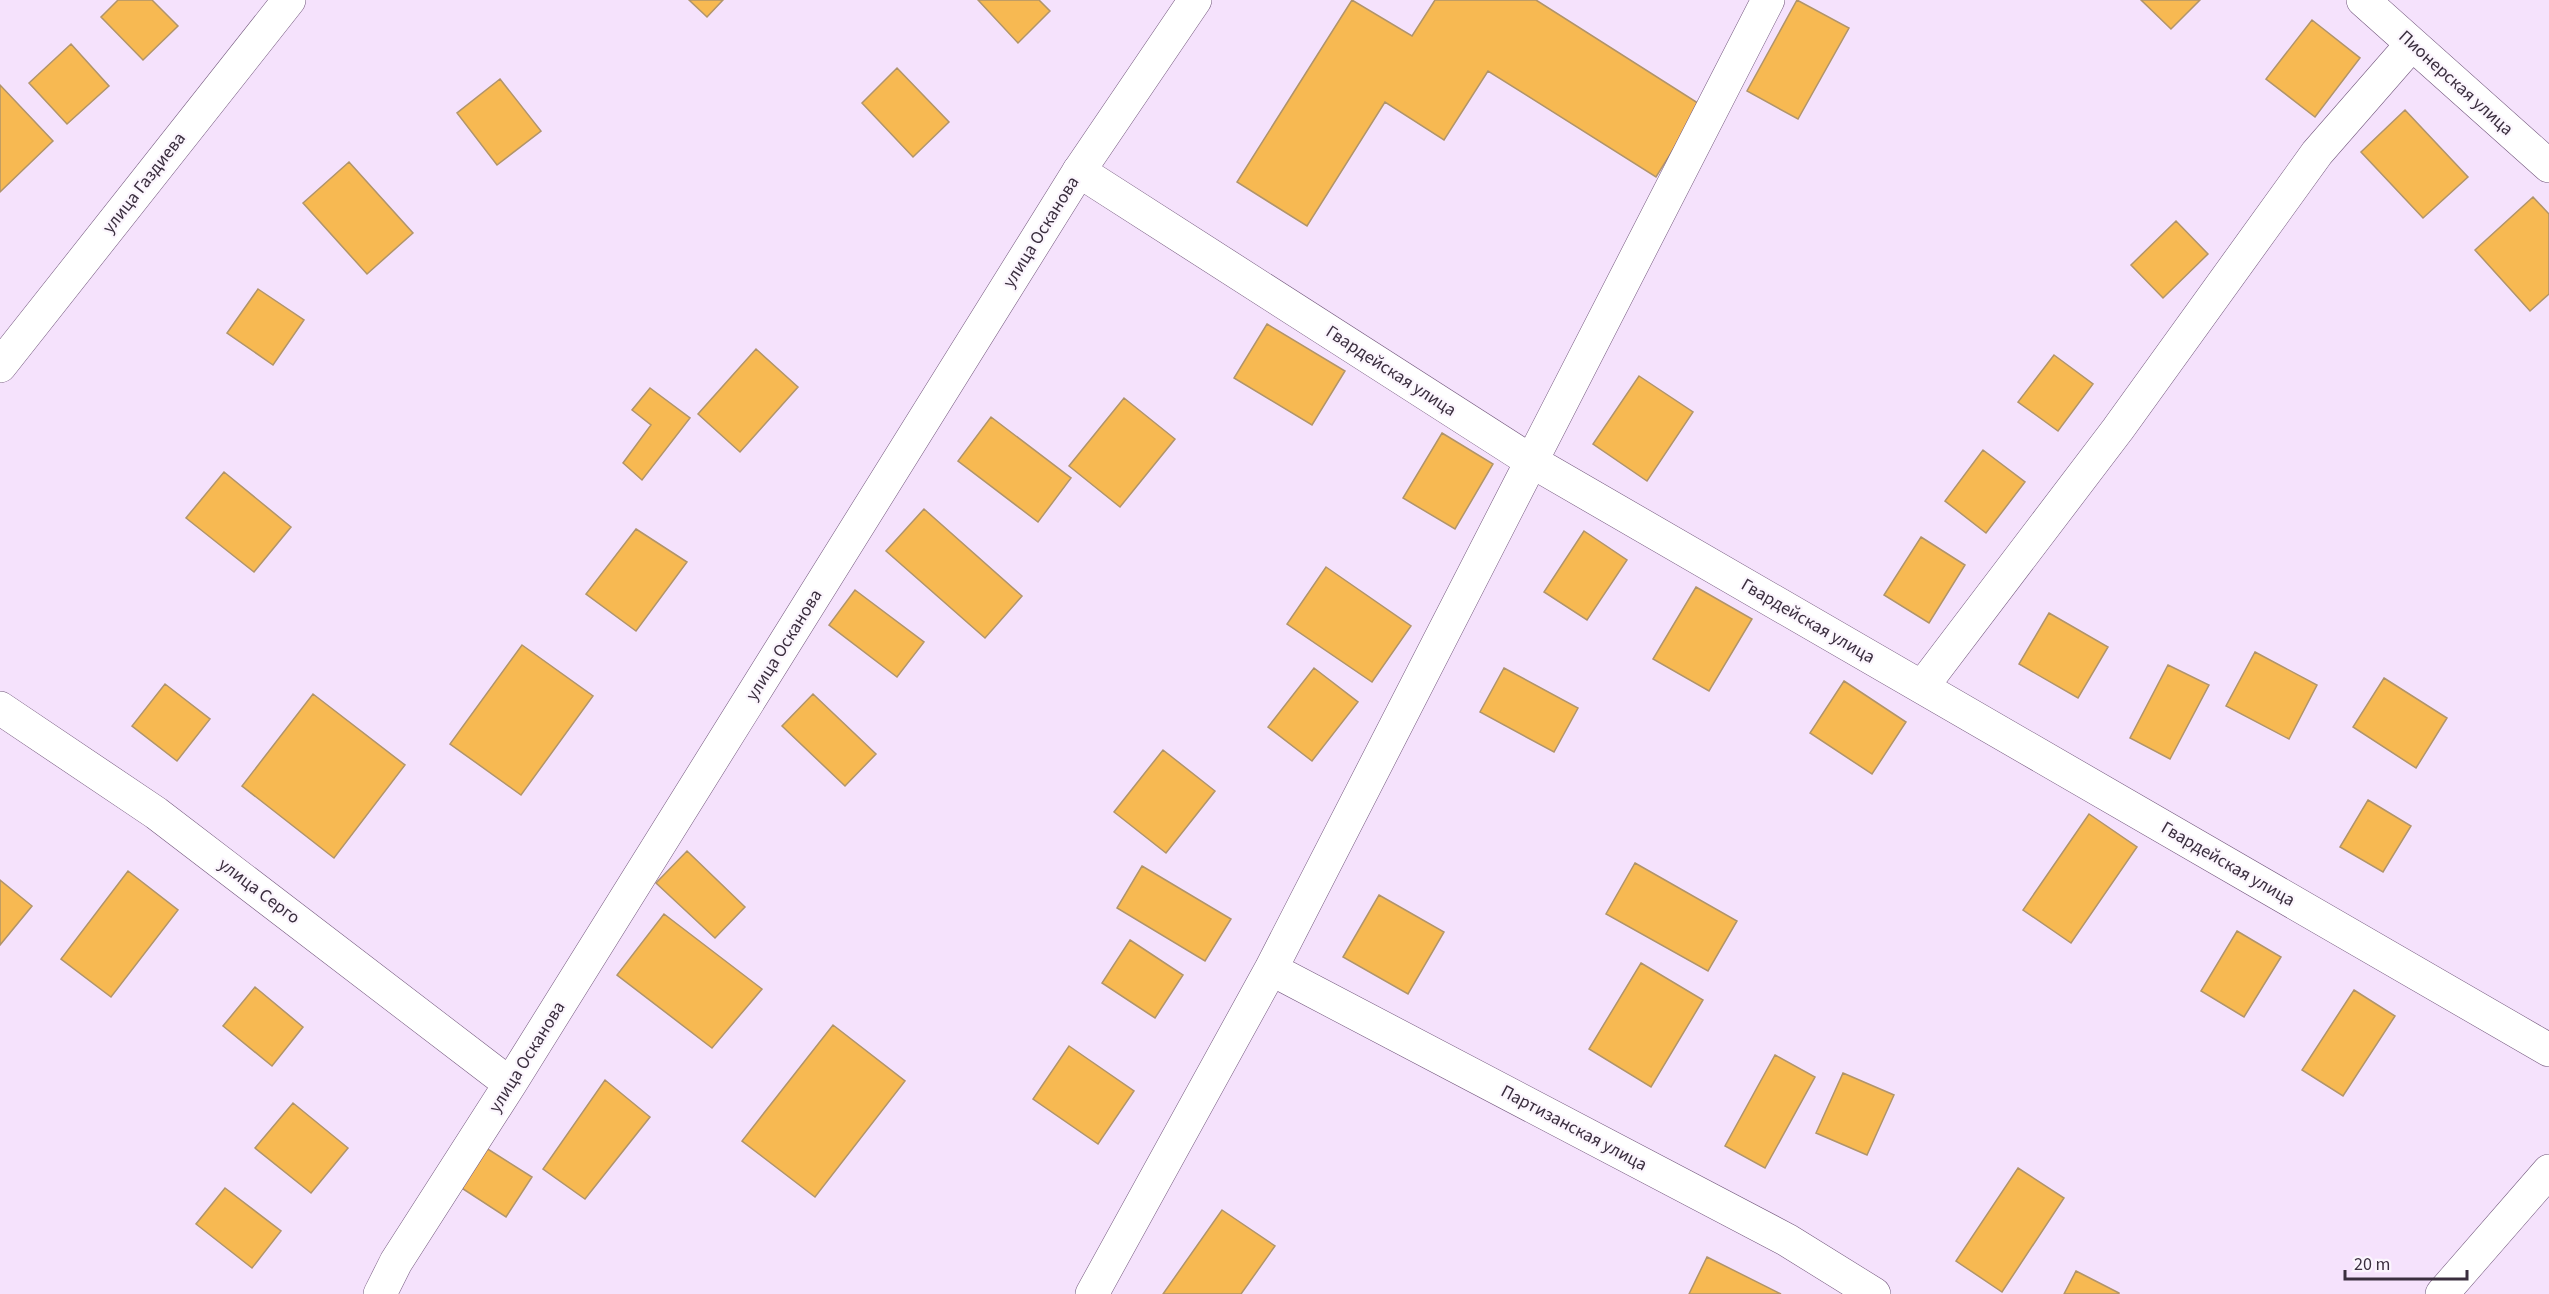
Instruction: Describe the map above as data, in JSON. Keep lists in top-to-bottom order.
{
  "streets": {
    "street": [
      "Пионерская улица",
      "улица Газдиева",
      "улица Осканова",
      "Гвардейская улица",
      "улица Серго",
      "Партизанская улица"
    ]
  },
  "crossings": [
    ["улица Осканова", "Гвардейская улица"],
    ["улица Осканова", "улица Серго"]
  ],
  "scale_bar": "20 m"
}
